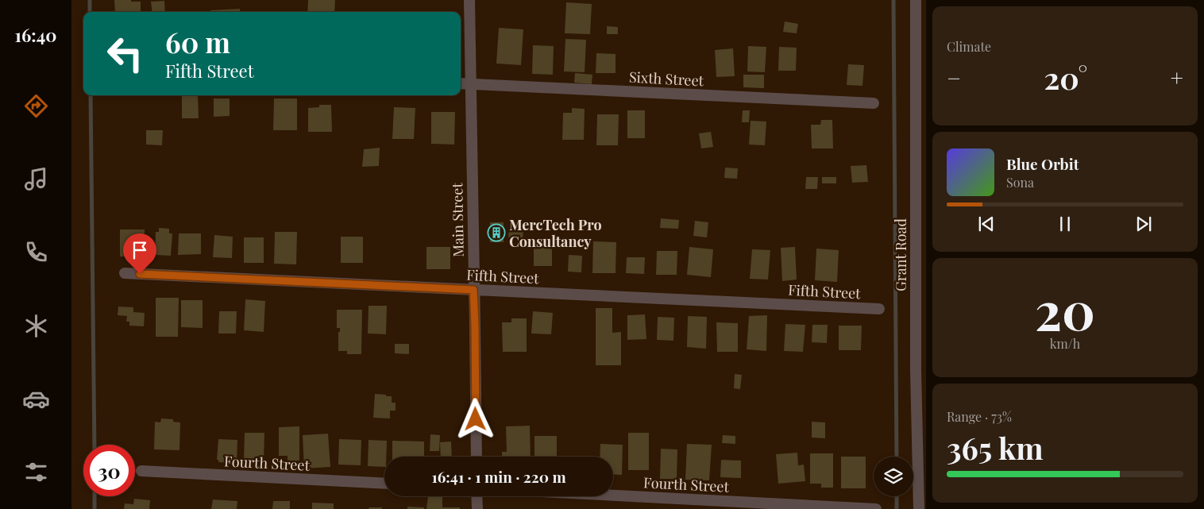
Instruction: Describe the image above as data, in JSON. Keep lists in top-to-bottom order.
{
  "streets": {
    "street": [
      "Sixth Street",
      "Main Street",
      "Grant Road",
      "Fifth Street",
      "Fourth Street"
    ]
  },
  "crossings": [
    ["Sixth Street", "Main Street"],
    ["Main Street", "Fifth Street"]
  ],
  "places": {
    "building": ["MercTech Pro Consultancy"]
  },
  "page": {
    "tabs": "16:40",
    "tile": [
      "Climate",
      ["20", "km/h"],
      ["Range · 73%", "365 km"]
    ],
    "turn": ["60 m", "Fifth Street"],
    "heat": ["−", "20°", "+"],
    "song": ["Blue Orbit", "Sona"],
    "limit": "30",
    "trip": "16:41 · 1 min · 220 m"
  }
}
